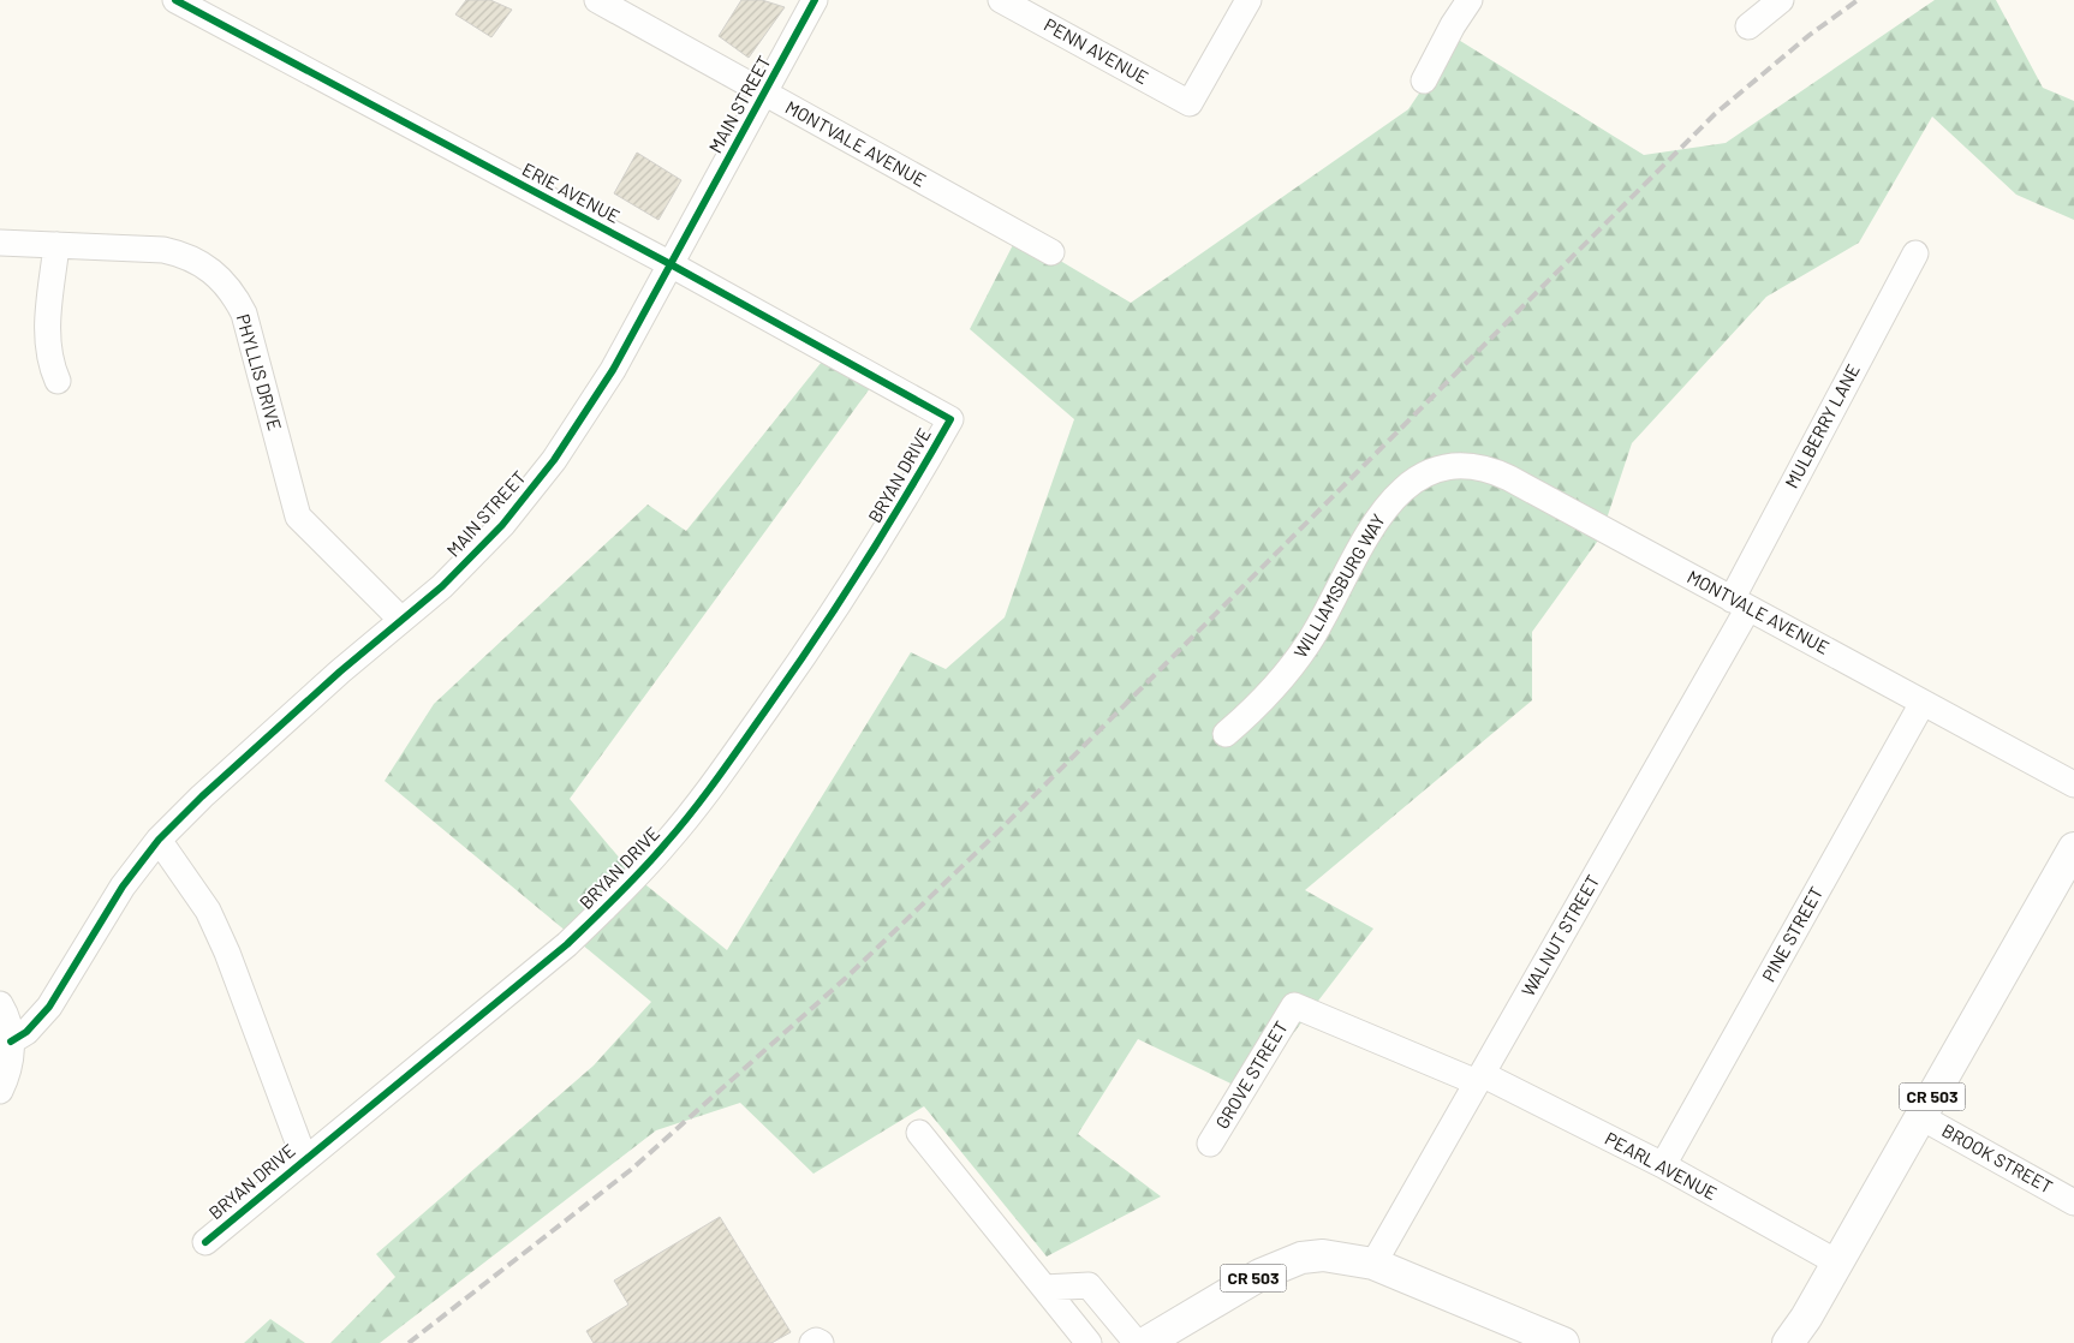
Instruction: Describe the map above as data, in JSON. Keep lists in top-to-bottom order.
{
  "streets": {
    "main road": ["CR 503"],
    "street": [
      "PENN AVENUE",
      "MAIN STREET",
      "MONTVALE AVENUE",
      "ERIE AVENUE",
      "PHYLLIS DRIVE",
      "MULBERRY LANE",
      "BRYAN DRIVE",
      "WILLIAMSBURG WAY",
      "PINE STREET",
      "WALNUT STREET",
      "GROVE STREET",
      "BROOK STREET",
      "PEARL AVENUE"
    ]
  },
  "crossings": [
    ["MAIN STREET", "MONTVALE AVENUE"],
    ["MAIN STREET", "ERIE AVENUE"],
    ["MAIN STREET", "PHYLLIS DRIVE"],
    ["MAIN STREET", "BRYAN DRIVE"],
    ["MONTVALE AVENUE", "MULBERRY LANE"],
    ["MONTVALE AVENUE", "WILLIAMSBURG WAY"],
    ["MONTVALE AVENUE", "PINE STREET"],
    ["MONTVALE AVENUE", "WALNUT STREET"],
    ["ERIE AVENUE", "BRYAN DRIVE"],
    ["MULBERRY LANE", "WALNUT STREET"],
    ["PINE STREET", "PEARL AVENUE"],
    ["WALNUT STREET", "CR 503"],
    ["WALNUT STREET", "PEARL AVENUE"],
    ["GROVE STREET", "PEARL AVENUE"],
    ["CR 503", "BROOK STREET"],
    ["CR 503", "PEARL AVENUE"]
  ]
}
